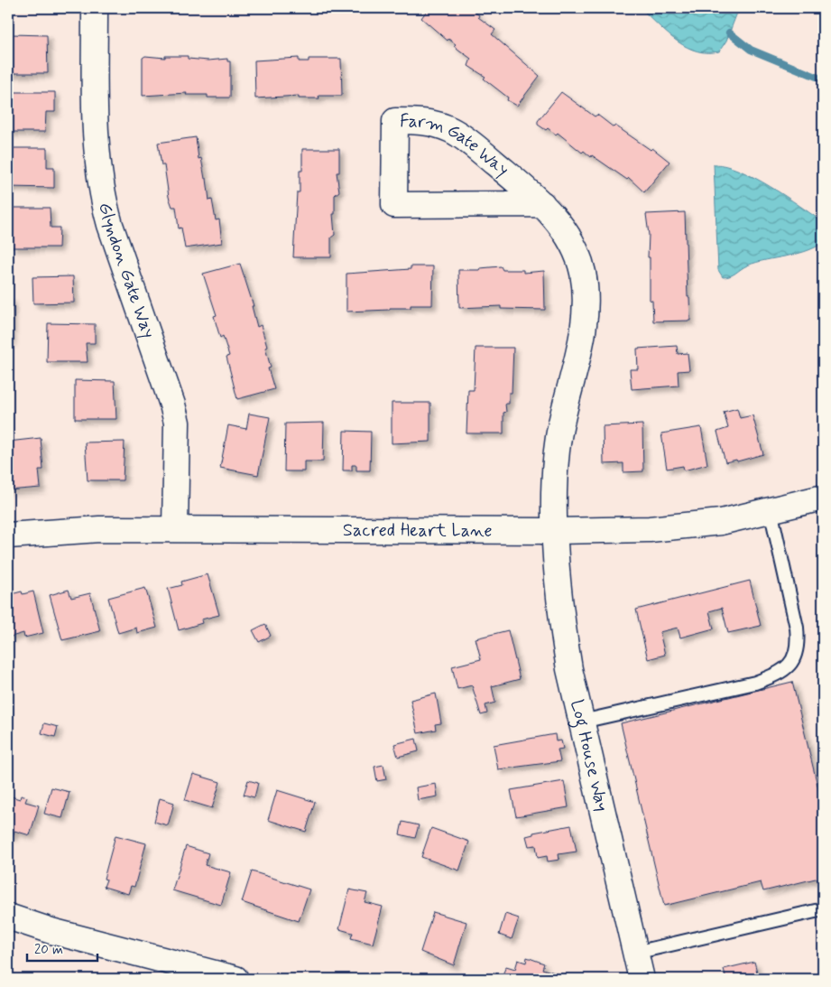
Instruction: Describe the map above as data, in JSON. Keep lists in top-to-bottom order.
{
  "streets": {
    "street": [
      "Farm Gate Way",
      "Glyndon Gate Way",
      "Sacred Heart Lane",
      "Log House Way"
    ]
  },
  "crossings": [
    ["Farm Gate Way", "Sacred Heart Lane"],
    ["Farm Gate Way", "Log House Way"],
    ["Glyndon Gate Way", "Sacred Heart Lane"],
    ["Sacred Heart Lane", "Log House Way"]
  ],
  "scale_bar": "20 m"
}
